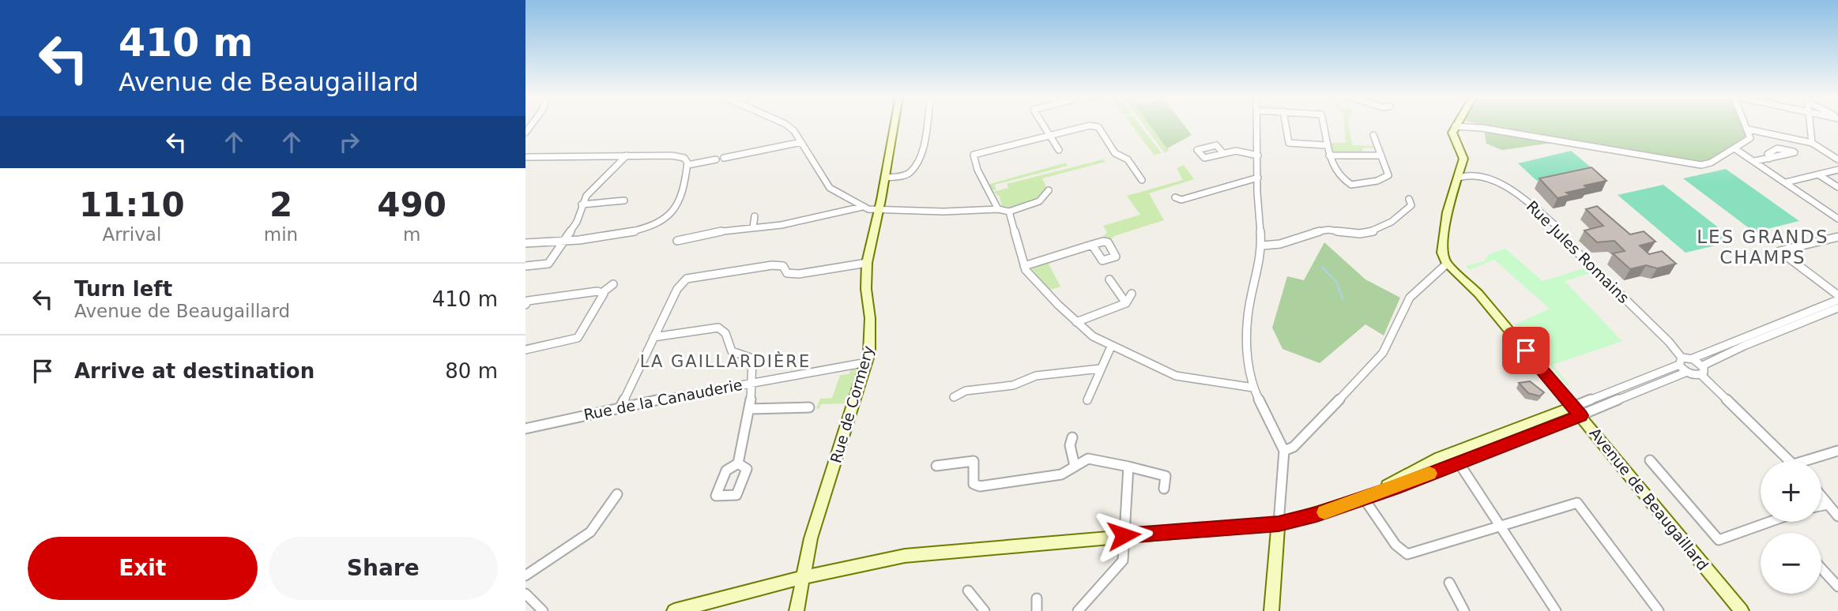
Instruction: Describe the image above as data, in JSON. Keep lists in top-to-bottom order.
{
  "streets": {
    "main road": ["Rue de Cormery", "Avenue de Beaugaillard"],
    "street": ["Rue Jules Romains", "Rue de la Canauderie"]
  },
  "crossings": [
    ["Rue de la Canauderie", "Rue de Cormery"]
  ],
  "districts": ["LES GRANDS CHAMPS", "LA GAILLARDIÈRE"],
  "page": {
    "turn": ["410 m", "Avenue de Beaugaillard"],
    "eta": [
      "11:10",
      "Arrival",
      "2",
      "min",
      "490",
      "m"
    ],
    "list": [
      {
        "name": "Turn left",
        "note": "Avenue de Beaugaillard",
        "value": "410 m"
      },
      {
        "name": "Arrive at destination",
        "value": "80 m"
      }
    ],
    "map_buttons": ["+", "−"],
    "buttons": ["Exit", "Share"]
  }
}
